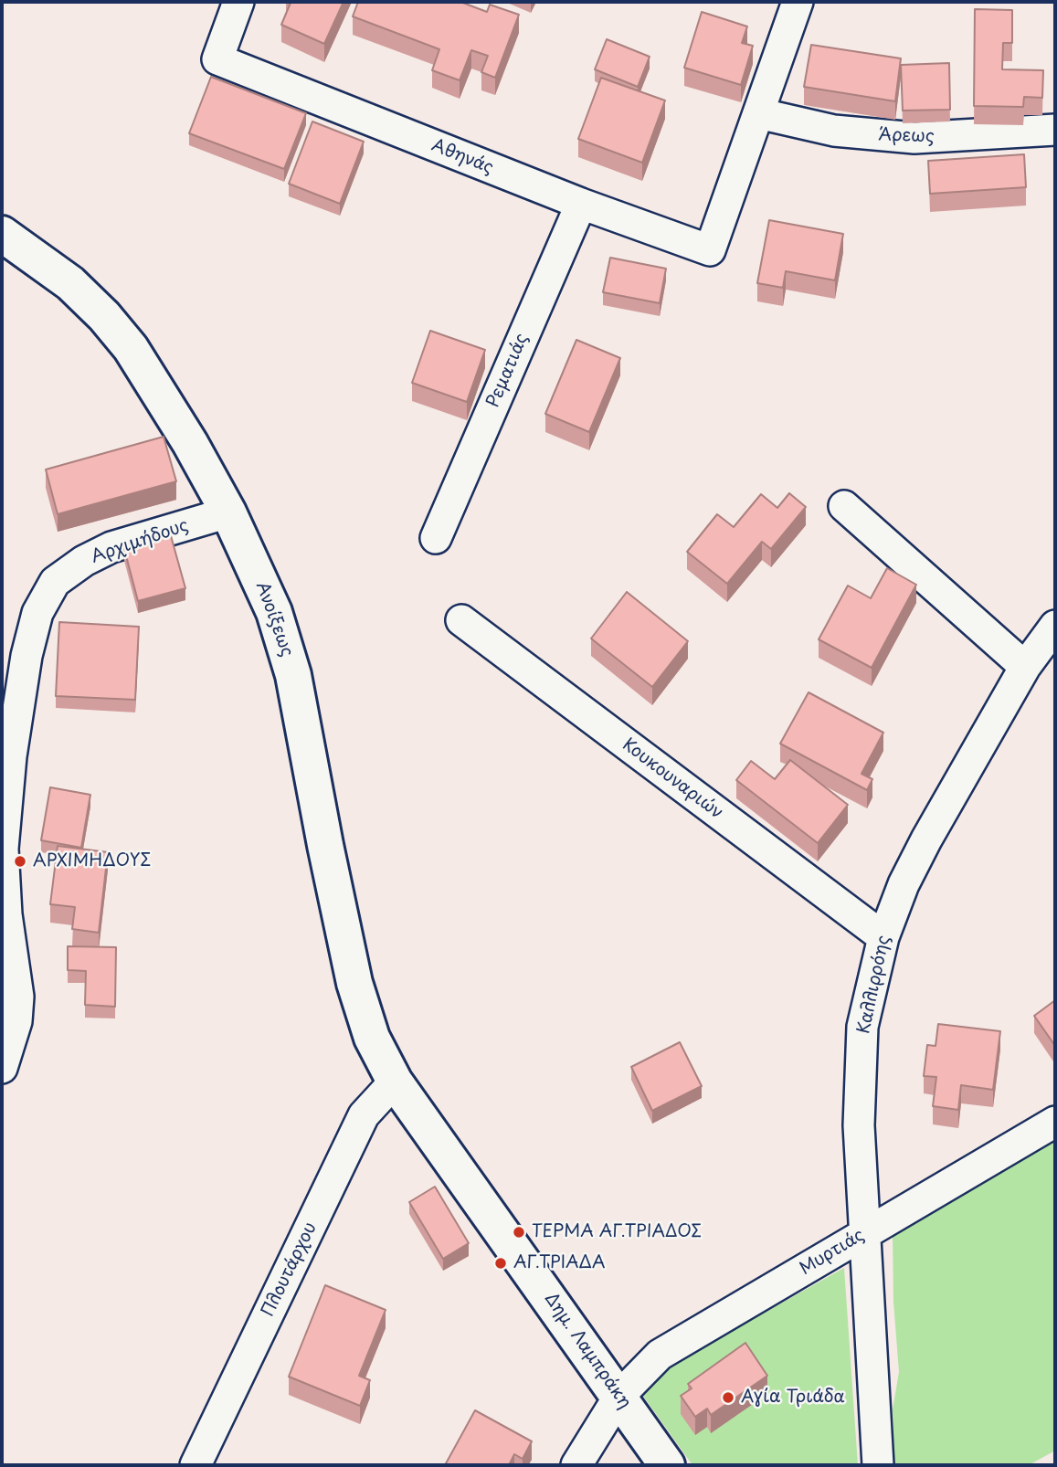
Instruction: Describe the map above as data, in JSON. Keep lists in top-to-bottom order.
{
  "streets": {
    "street": [
      "Άρεως",
      "Αθηνάς",
      "Ρεματιάς",
      "Αρχιμήδους",
      "Ανοίξεως",
      "Κουκουναριών",
      "Καλλιρρόης",
      "Μυρτιάς",
      "Πλουτάρχου",
      "Δημ. Λαμπράκη"
    ]
  },
  "crossings": [
    ["Άρεως", "Αθηνάς"],
    ["Αθηνάς", "Ρεματιάς"],
    ["Αρχιμήδους", "Ανοίξεως"],
    ["Ανοίξεως", "Πλουτάρχου"],
    ["Ανοίξεως", "Δημ. Λαμπράκη"],
    ["Κουκουναριών", "Καλλιρρόης"],
    ["Καλλιρρόης", "Μυρτιάς"],
    ["Μυρτιάς", "Δημ. Λαμπράκη"],
    ["Πλουτάρχου", "Δημ. Λαμπράκη"]
  ],
  "places": [
    "ΑΡΧΙΜΗΔΟΥΣ",
    "ΤΕΡΜΑ ΑΓ.ΤΡΙΑΔΟΣ",
    "ΑΓ.ΤΡΙΑΔΑ",
    "Αγία Τριάδα"
  ]
}
